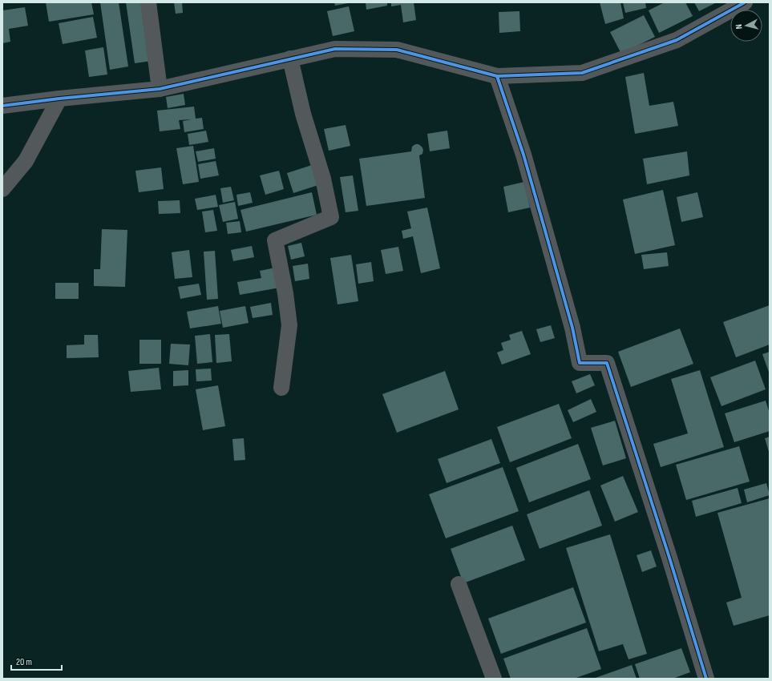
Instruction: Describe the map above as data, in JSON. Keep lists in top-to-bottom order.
{
  "scale_bar": "20 m",
  "north": "left"
}
